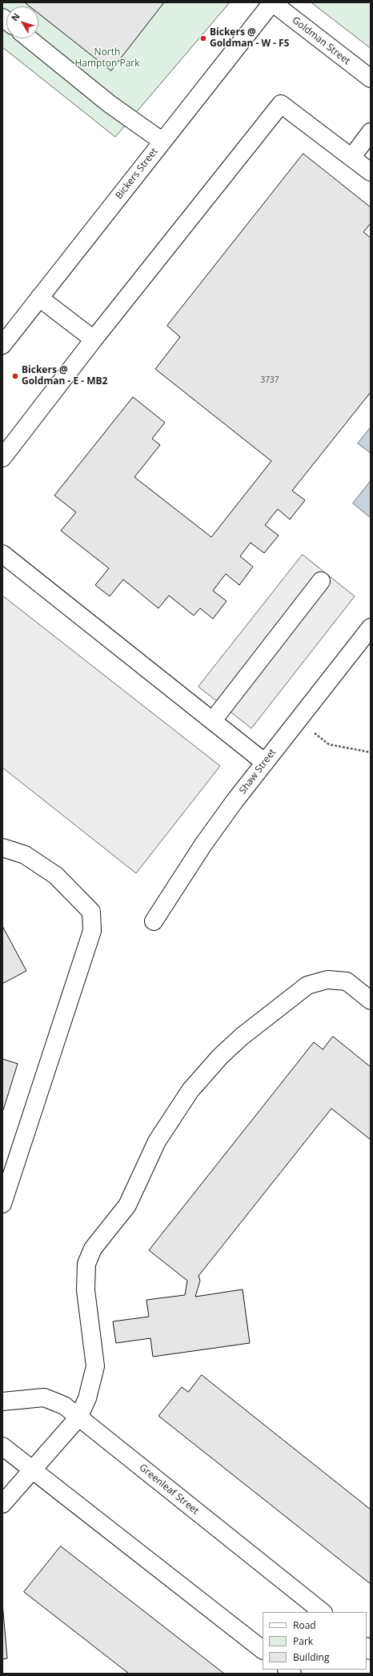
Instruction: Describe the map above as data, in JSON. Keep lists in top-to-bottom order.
{
  "streets": {
    "street": [
      "Goldman Street",
      "Bickers Street",
      "Shaw Street",
      "Greenleaf Street"
    ]
  },
  "crossings": [
    ["Goldman Street", "Bickers Street"]
  ],
  "parks": ["North Hampton Park"],
  "places": ["Bickers @ Goldman - W - FS", "Bickers @ Goldman - E - MB2"],
  "house_numbers": ["3737"],
  "legend": ["Road", "Park", "Building"],
  "north": "top left"
}
